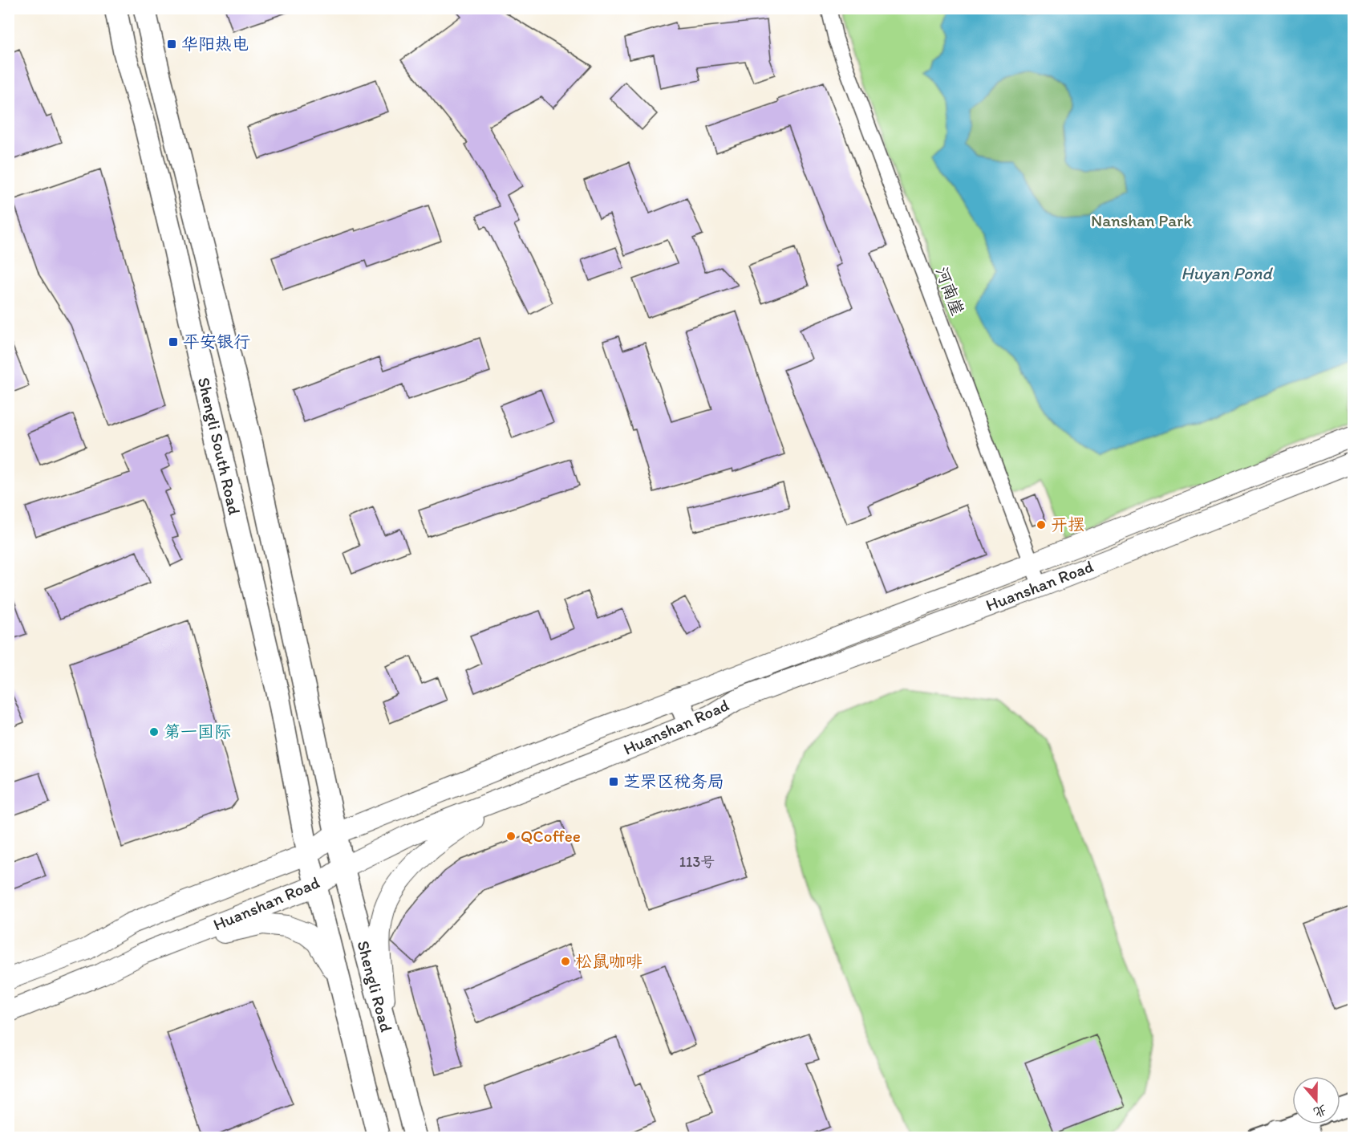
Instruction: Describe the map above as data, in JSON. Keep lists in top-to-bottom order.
{
  "streets": {
    "main road": ["Shengli South Road", "Huanshan Road", "Shengli Road"],
    "street": ["河南崖"]
  },
  "crossings": [
    ["河南崖", "Huanshan Road"],
    ["Shengli South Road", "Huanshan Road"],
    ["Shengli South Road", "Shengli Road"],
    ["Huanshan Road", "Shengli Road"]
  ],
  "water": ["Huyan Pond"],
  "parks": ["Nanshan Park"],
  "places": {
    "transit": ["华阳热电", "平安银行", "芝罘区税务局"],
    "other": [
      "开摆",
      "第一国际",
      "QCoffee",
      "松鼠咖啡"
    ]
  },
  "house_numbers": ["113号"],
  "north": "bottom"
}
